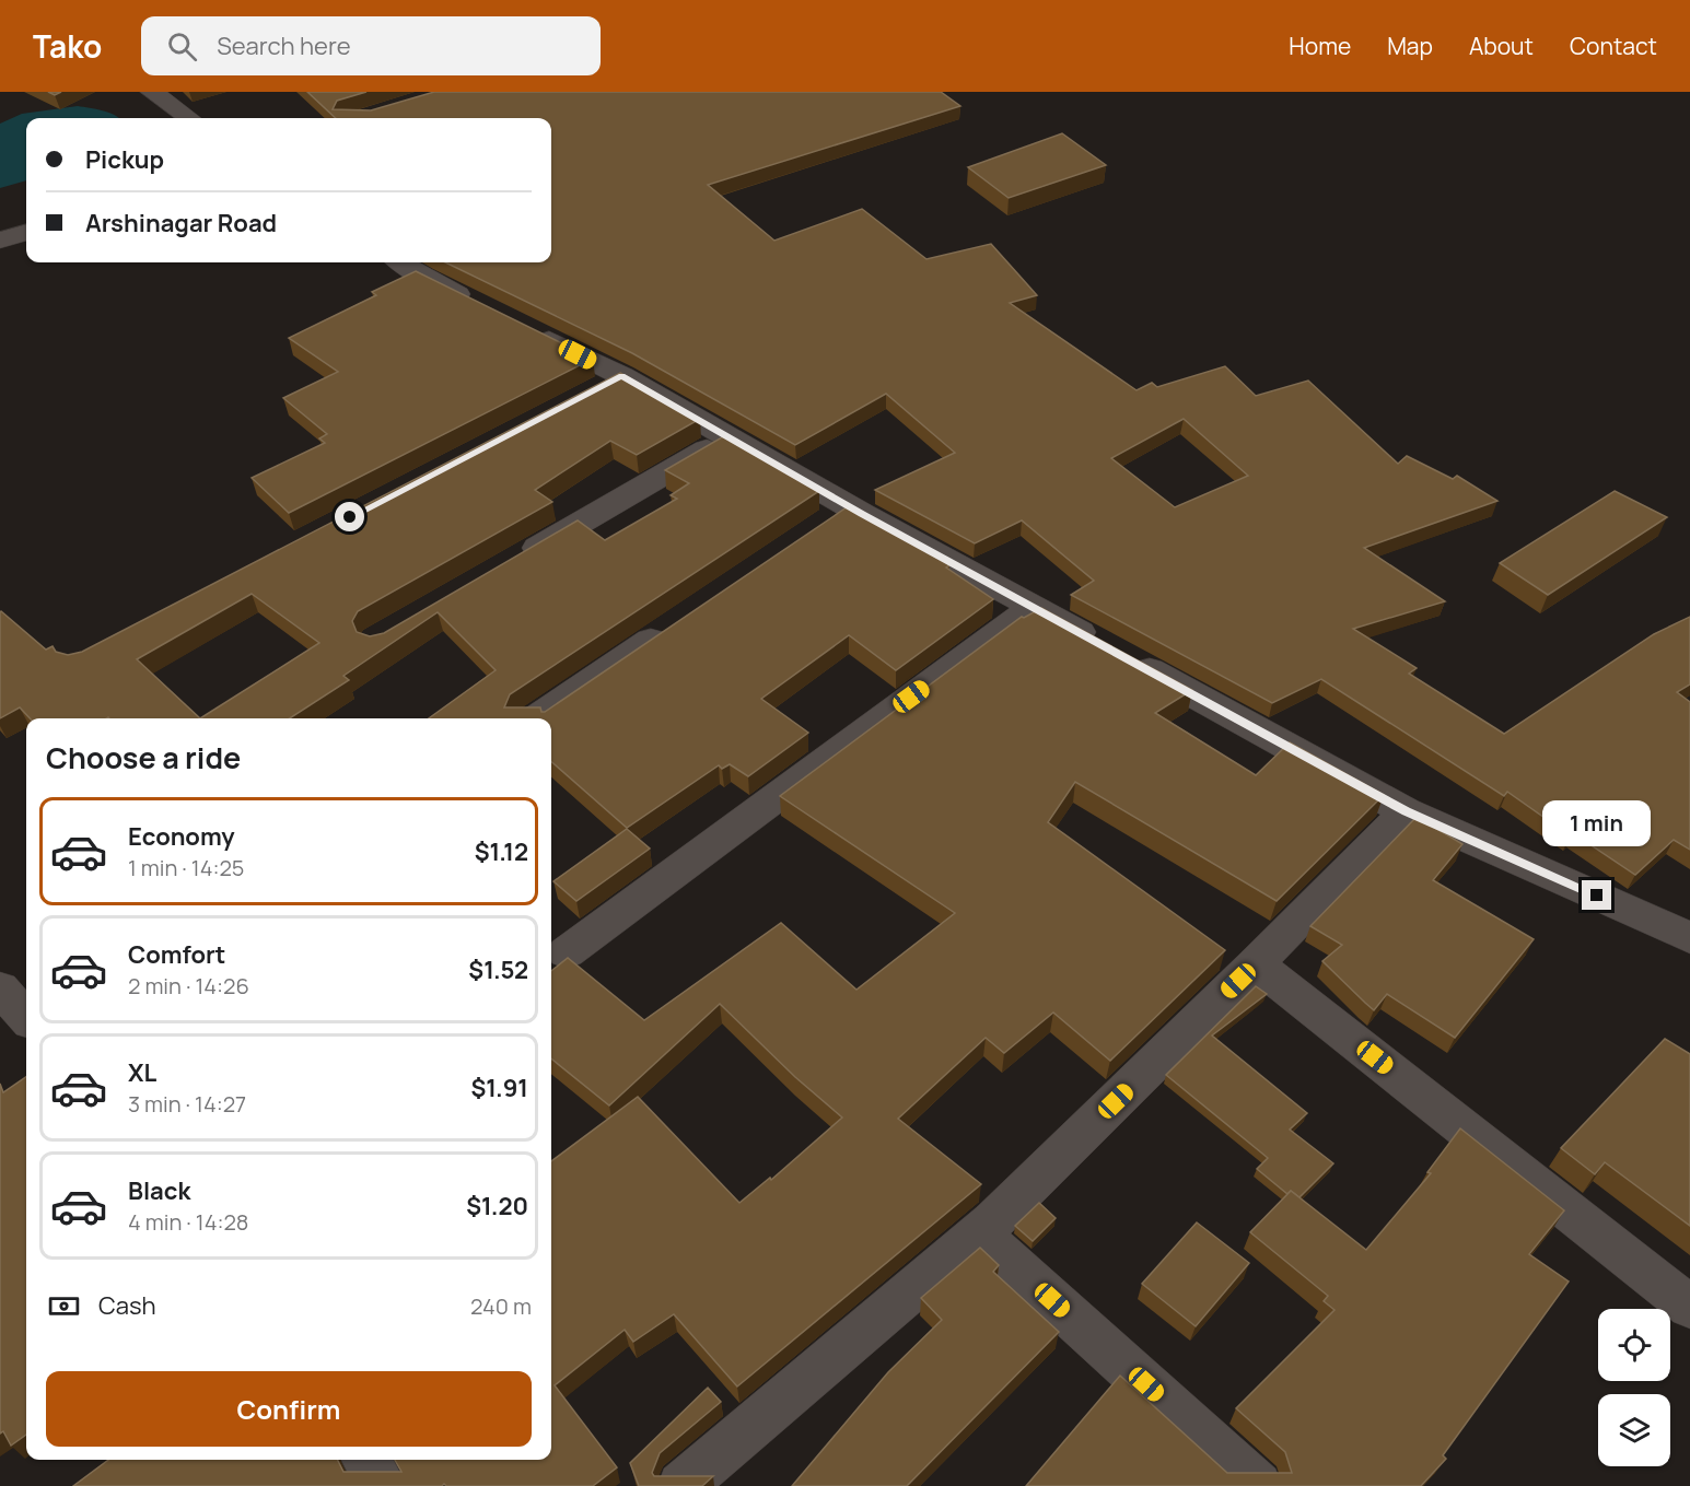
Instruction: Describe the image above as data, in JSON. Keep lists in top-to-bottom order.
{
  "page": {
    "header": "Tako",
    "search": "Search here",
    "nav": [
      "Home",
      "Map",
      "About",
      "Contact"
    ],
    "banner": ["Pickup", "Arshinagar Road"],
    "heading": "Choose a ride",
    "list": [
      {
        "name": "Economy",
        "note": "1 min · 14:25",
        "value": "$1.12"
      },
      {
        "name": "Comfort",
        "note": "2 min · 14:26",
        "value": "$1.52"
      },
      {
        "name": "XL",
        "note": "3 min · 14:27",
        "value": "$1.91"
      },
      {
        "name": "Black",
        "note": "4 min · 14:28",
        "value": "$1.20"
      }
    ],
    "bubble": "1 min",
    "pay": ["Cash", "240 m"],
    "buttons": "Confirm"
  }
}
